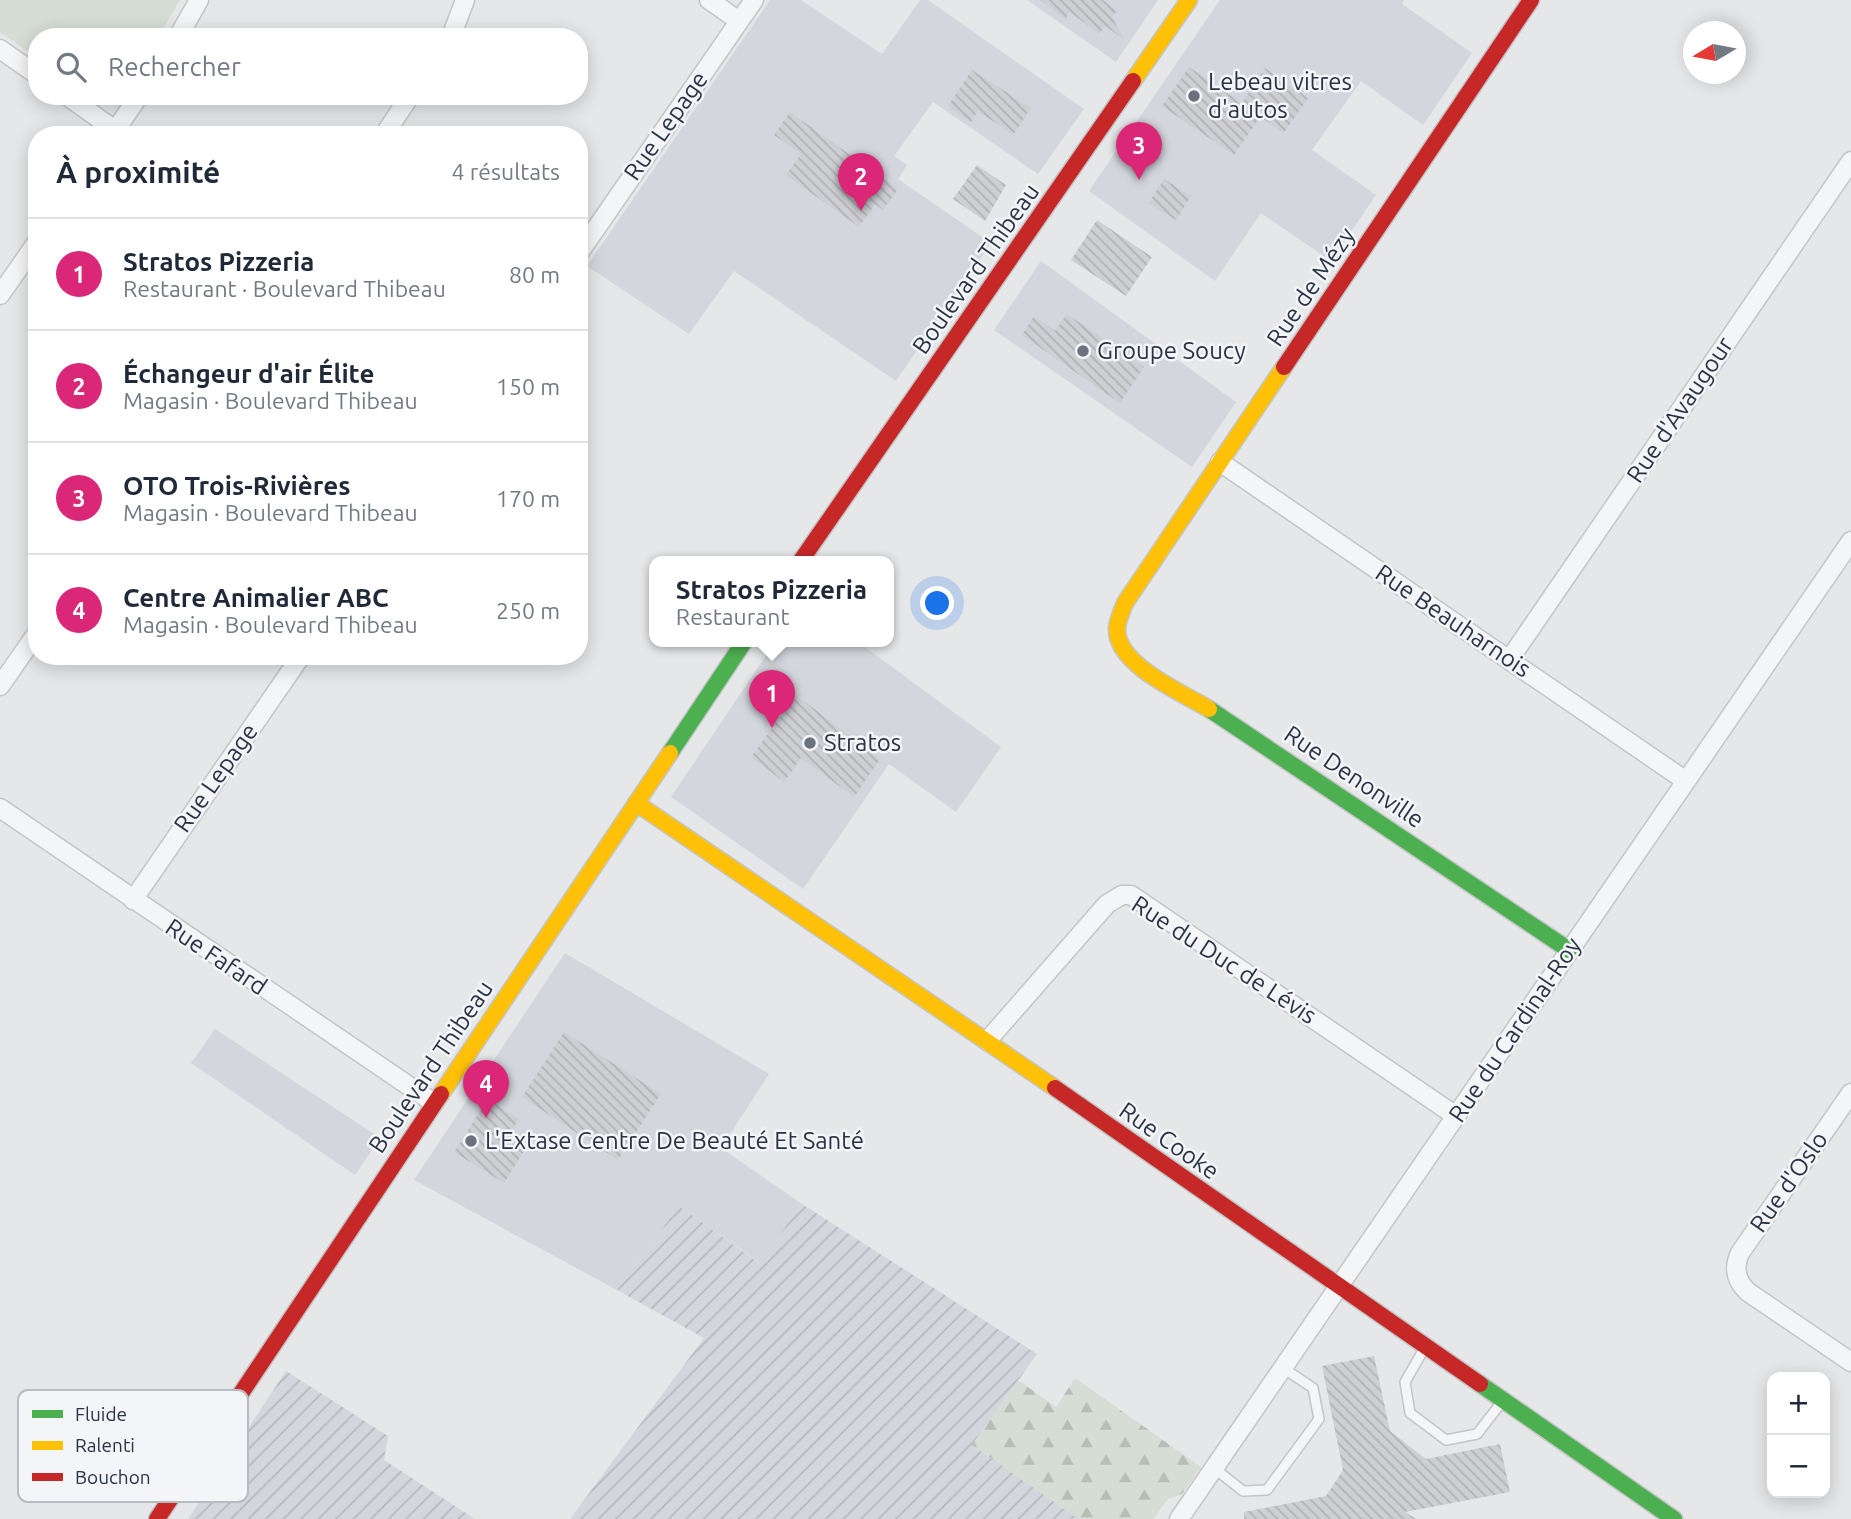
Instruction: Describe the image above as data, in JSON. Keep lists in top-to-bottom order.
{
  "streets": {
    "street": [
      "Rue Lepage",
      "Boulevard Thibeau",
      "Rue de Mézy",
      "Rue d'Avaugour",
      "Rue Beauharnois",
      "Rue Denonville",
      "Rue Fafard",
      "Rue du Duc de Lévis",
      "Rue du Cardinal-Roy",
      "Rue Cooke",
      "Rue d'Oslo"
    ]
  },
  "crossings": [
    ["Rue Lepage", "Rue Fafard"],
    ["Boulevard Thibeau", "Rue Fafard"],
    ["Boulevard Thibeau", "Rue Cooke"],
    ["Rue de Mézy", "Rue Beauharnois"],
    ["Rue de Mézy", "Rue Denonville"],
    ["Rue d'Avaugour", "Rue Beauharnois"],
    ["Rue Beauharnois", "Rue du Cardinal-Roy"],
    ["Rue Denonville", "Rue du Cardinal-Roy"],
    ["Rue du Duc de Lévis", "Rue du Cardinal-Roy"],
    ["Rue du Duc de Lévis", "Rue Cooke"],
    ["Rue du Cardinal-Roy", "Rue Cooke"]
  ],
  "places": [
    "Lebeau vitres d'autos",
    "Groupe Soucy",
    "Stratos",
    "L'Extase Centre De Beauté Et Santé"
  ],
  "legend": ["Fluide", "Ralenti", "Bouchon"],
  "north": "left",
  "page": {
    "search": "Rechercher",
    "pins": [
      "3",
      "2",
      "1",
      "4"
    ],
    "heading": ["À proximité", "4 résultats"],
    "list": [
      {
        "mark": "1",
        "name": "Stratos Pizzeria",
        "note": "Restaurant · Boulevard Thibeau",
        "value": "80 m"
      },
      {
        "mark": "2",
        "name": "Échangeur d'air Élite",
        "note": "Magasin · Boulevard Thibeau",
        "value": "150 m"
      },
      {
        "mark": "3",
        "name": "OTO Trois-Rivières",
        "note": "Magasin · Boulevard Thibeau",
        "value": "170 m"
      },
      {
        "mark": "4",
        "name": "Centre Animalier ABC",
        "note": "Magasin · Boulevard Thibeau",
        "value": "250 m"
      }
    ],
    "popup": ["Stratos Pizzeria", "Restaurant"],
    "map_buttons": ["+", "−"]
  }
}
